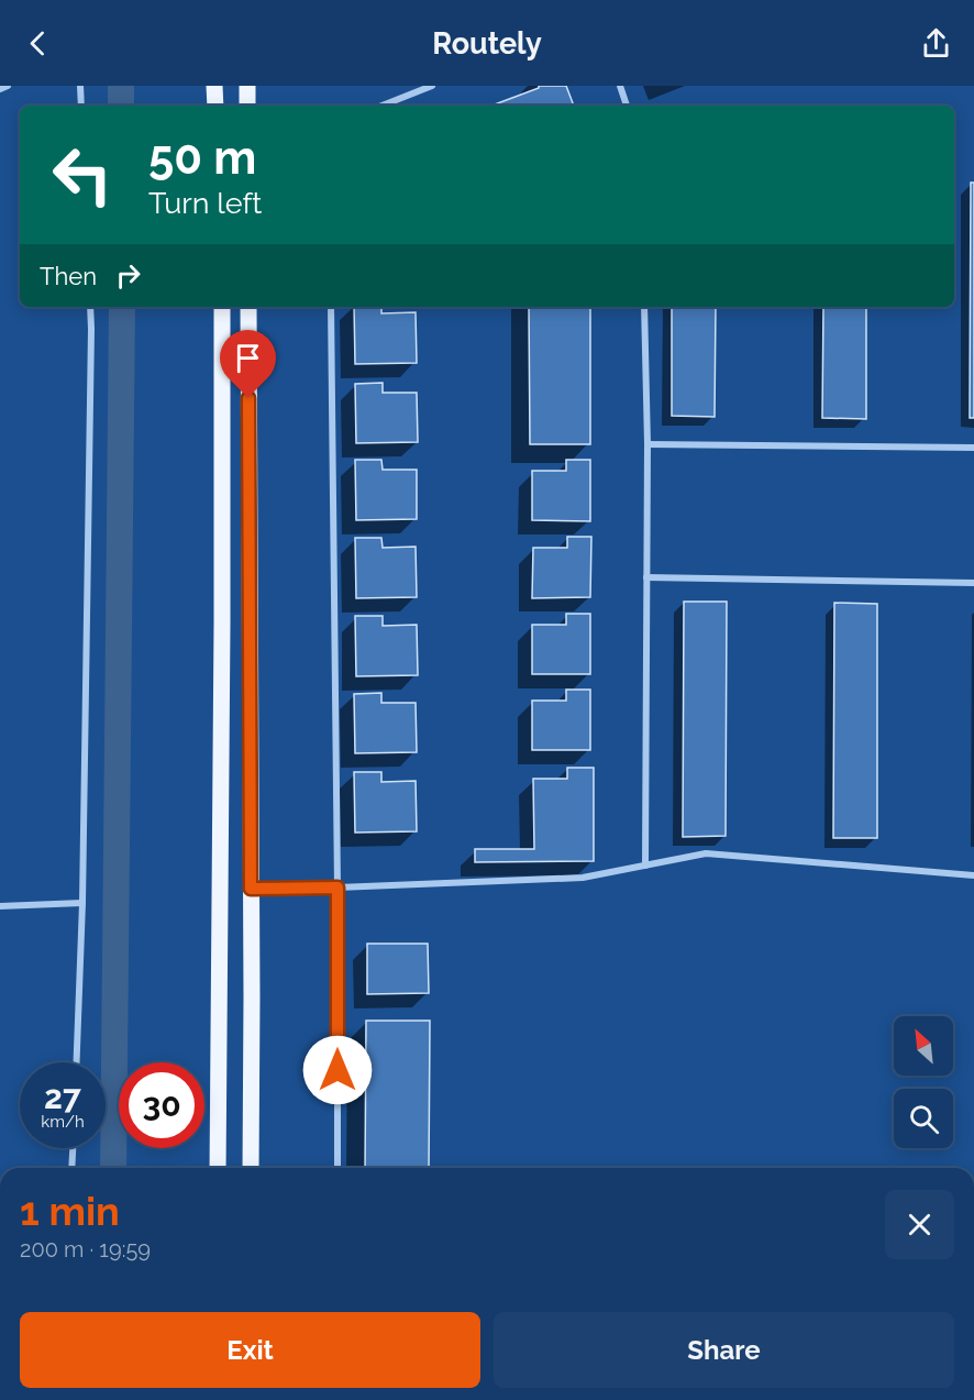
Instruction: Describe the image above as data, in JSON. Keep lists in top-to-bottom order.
{
  "north": "top left",
  "page": {
    "header": "Routely",
    "turn": ["50 m", "Turn left"],
    "then": "Then",
    "speed": "27 km/h",
    "limit": "30",
    "heading": ["1 min", "200 m · 19:59"],
    "buttons": ["Exit", "Share"]
  }
}
